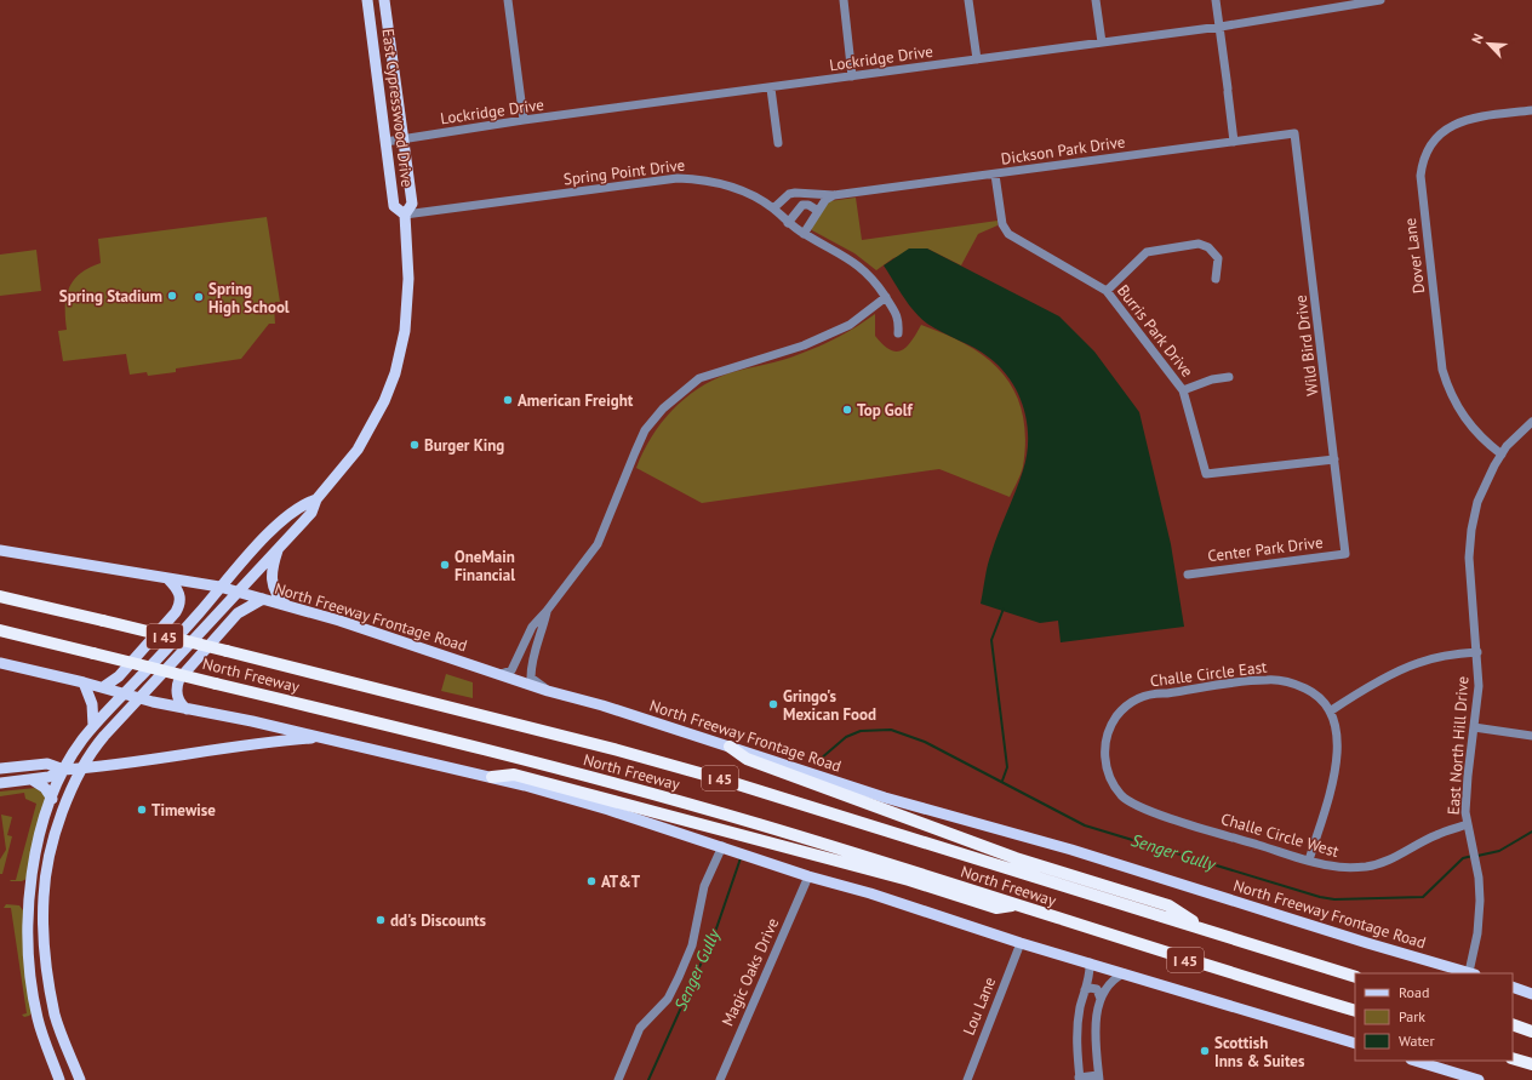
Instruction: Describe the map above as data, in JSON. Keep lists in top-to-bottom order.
{
  "streets": {
    "highway": ["I 45", "North Freeway"],
    "main road": ["East Cypresswood Drive", "North Freeway Frontage Road"],
    "street": [
      "Lockridge Drive",
      "Dickson Park Drive",
      "Spring Point Drive",
      "Dover Lane",
      "Burris Park Drive",
      "Wild Bird Drive",
      "Center Park Drive",
      "Challe Circle East",
      "East North Hill Drive",
      "Challe Circle West",
      "Magic Oaks Drive",
      "Lou Lane"
    ]
  },
  "crossings": [
    ["Lockridge Drive", "East Cypresswood Drive"],
    ["East Cypresswood Drive", "Spring Point Drive"],
    ["East Cypresswood Drive", "North Freeway Frontage Road"],
    ["Dickson Park Drive", "Spring Point Drive"],
    ["Dickson Park Drive", "Burris Park Drive"],
    ["Dickson Park Drive", "Wild Bird Drive"],
    ["Dover Lane", "East North Hill Drive"],
    ["Burris Park Drive", "Wild Bird Drive"],
    ["Wild Bird Drive", "Center Park Drive"],
    ["North Freeway Frontage Road", "East North Hill Drive"],
    ["Challe Circle East", "Challe Circle West"],
    ["East North Hill Drive", "Challe Circle West"]
  ],
  "water": ["Senger Gully"],
  "places": [
    "Spring Stadium",
    "Spring High School",
    "American Freight",
    "Top Golf",
    "Burger King",
    "OneMain Financial",
    "Gringo's Mexican Food",
    "Timewise",
    "AT&T",
    "dd's Discounts",
    "Scottish Inns & Suites"
  ],
  "legend": ["Road", "Park", "Water"],
  "north": "top left"
}
